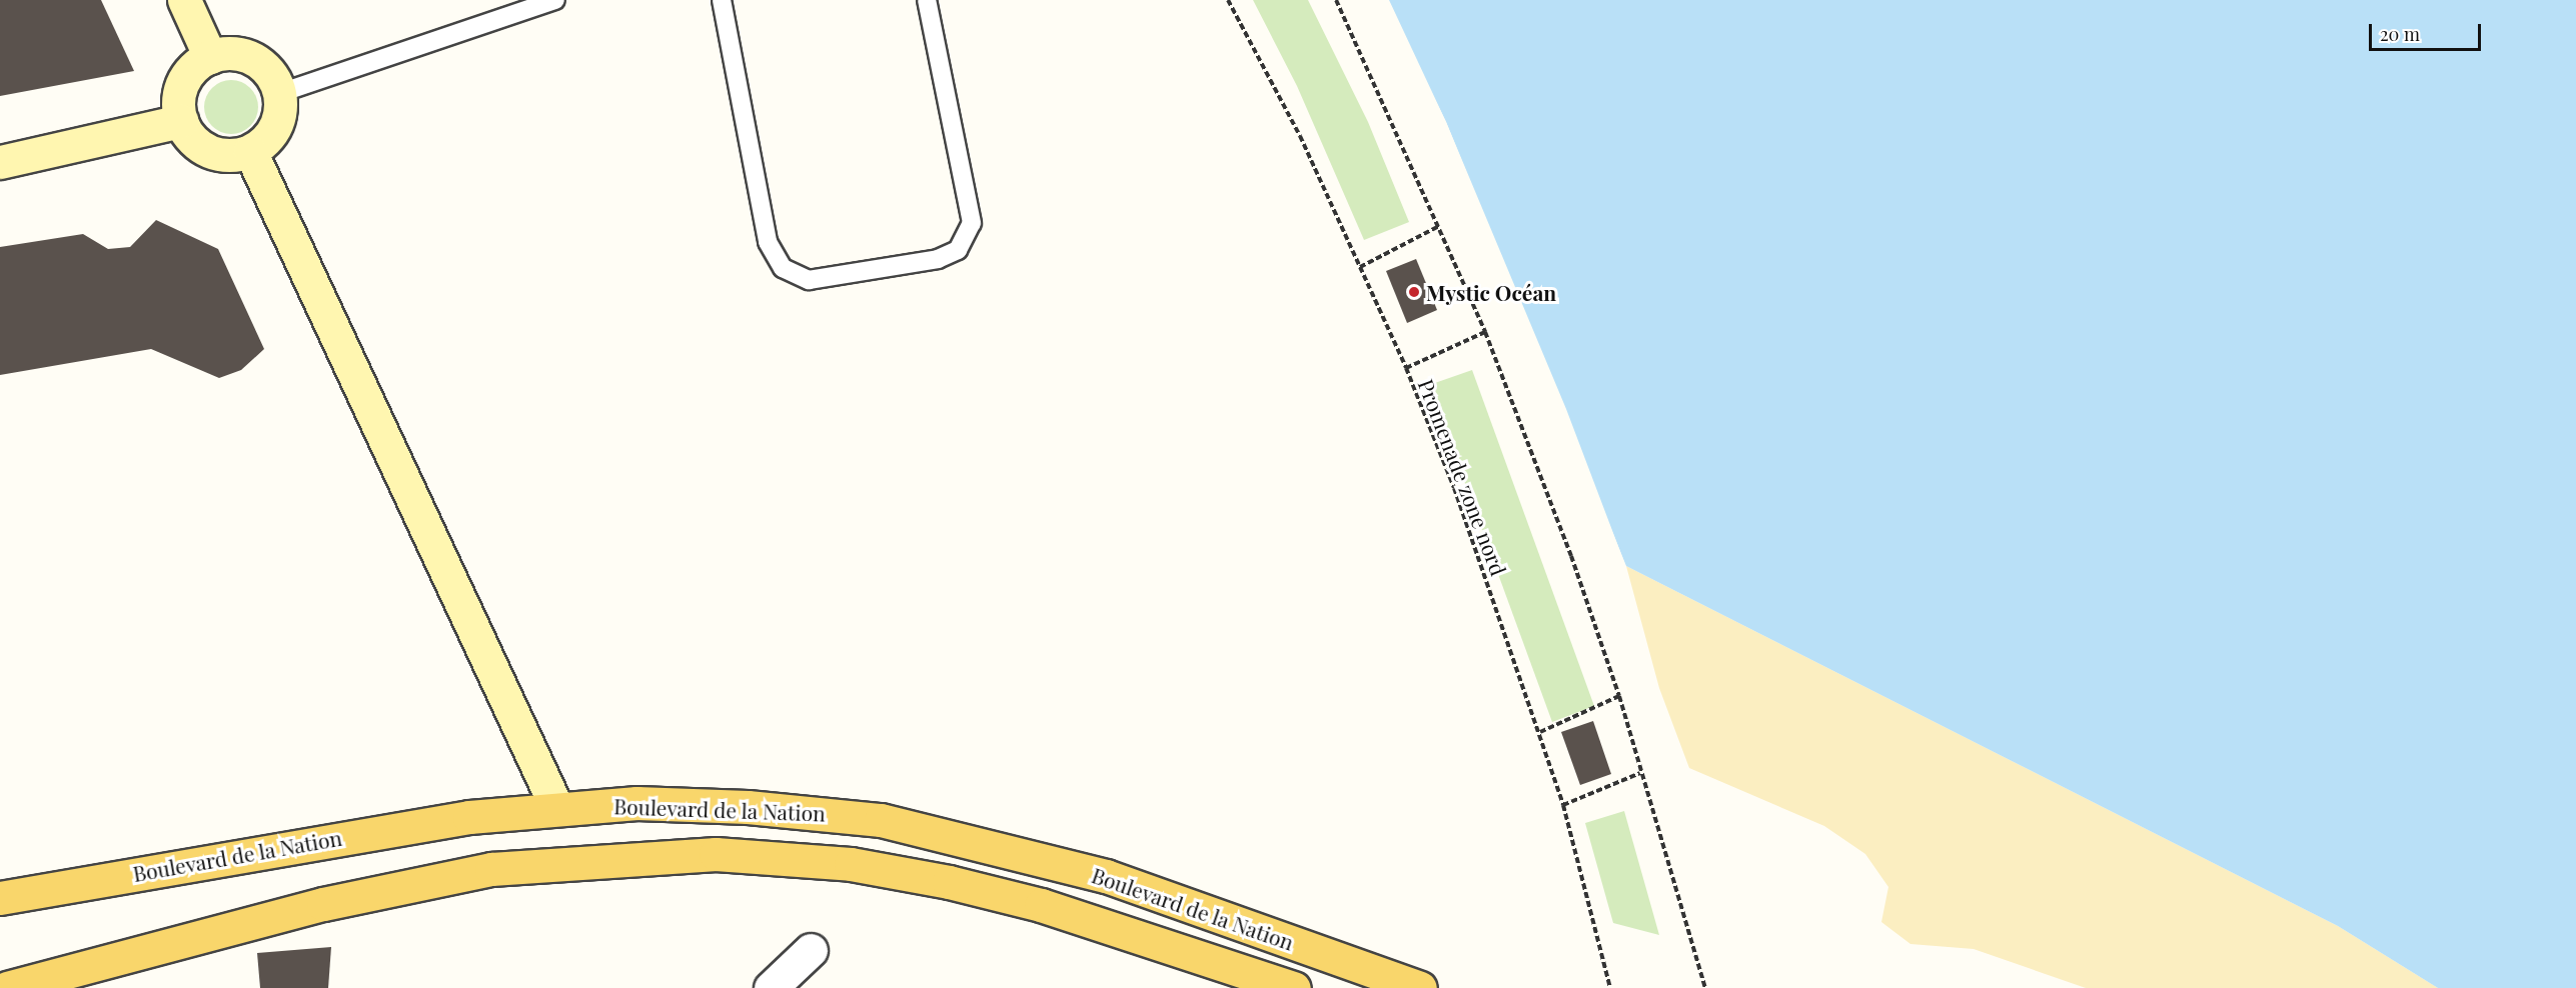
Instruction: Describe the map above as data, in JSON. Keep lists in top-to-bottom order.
{
  "streets": {
    "main road": ["Boulevard de la Nation"],
    "path": ["Promenade zone nord"]
  },
  "places": ["Mystic Océan"],
  "scale_bar": "20 m"
}
